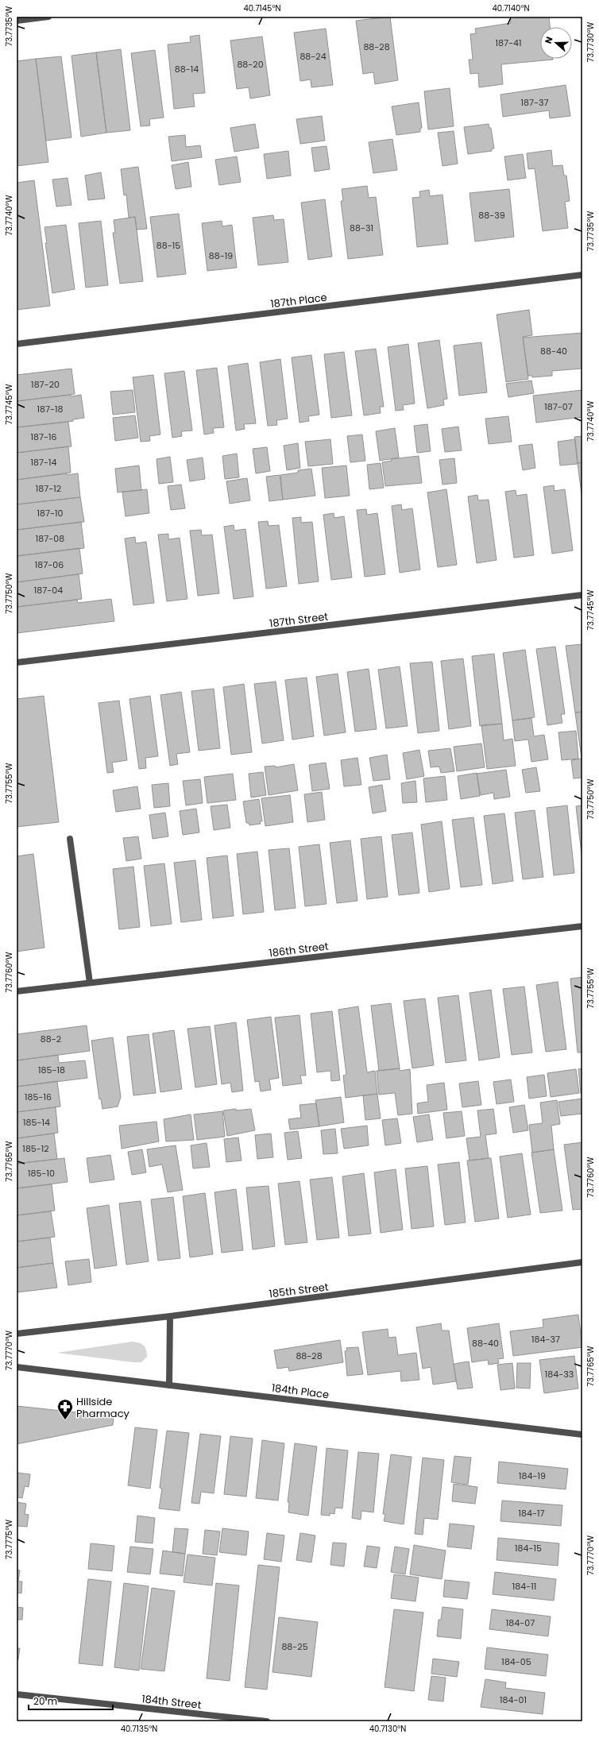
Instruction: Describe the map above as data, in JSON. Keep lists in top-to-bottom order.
{
  "streets": {
    "street": [
      "187th Place",
      "187th Street",
      "186th Street",
      "185th Street",
      "184th Place",
      "184th Street"
    ]
  },
  "places": {
    "pharmacy": ["Hillside Pharmacy"]
  },
  "house_numbers": [
    "187-41",
    "88-28",
    "88-24",
    "88-20",
    "88-14",
    "187-37",
    "88-39",
    "88-31",
    "88-15",
    "88-19",
    "88-40",
    "187-20",
    "187-07",
    "187-18",
    "187-16",
    "187-14",
    "187-12",
    "187-10",
    "187-08",
    "187-06",
    "187-04",
    "88-2",
    "185-18",
    "185-16",
    "185-14",
    "185-12",
    "185-10",
    "184-37",
    "88-40",
    "88-28",
    "184-33",
    "184-19",
    "184-17",
    "184-15",
    "184-11",
    "184-07",
    "88-25",
    "184-05",
    "184-01"
  ],
  "scale_bar": "20 m",
  "north": "left",
  "coordinates": [
    "40.7145°N",
    "40.7140°N",
    "73.7735°W",
    "73.7730°W",
    "73.7740°W",
    "73.7745°W",
    "73.7750°W",
    "73.7755°W",
    "73.7760°W",
    "73.7765°W",
    "73.7770°W",
    "73.7775°W",
    "40.7135°N",
    "40.7130°N"
  ]
}
